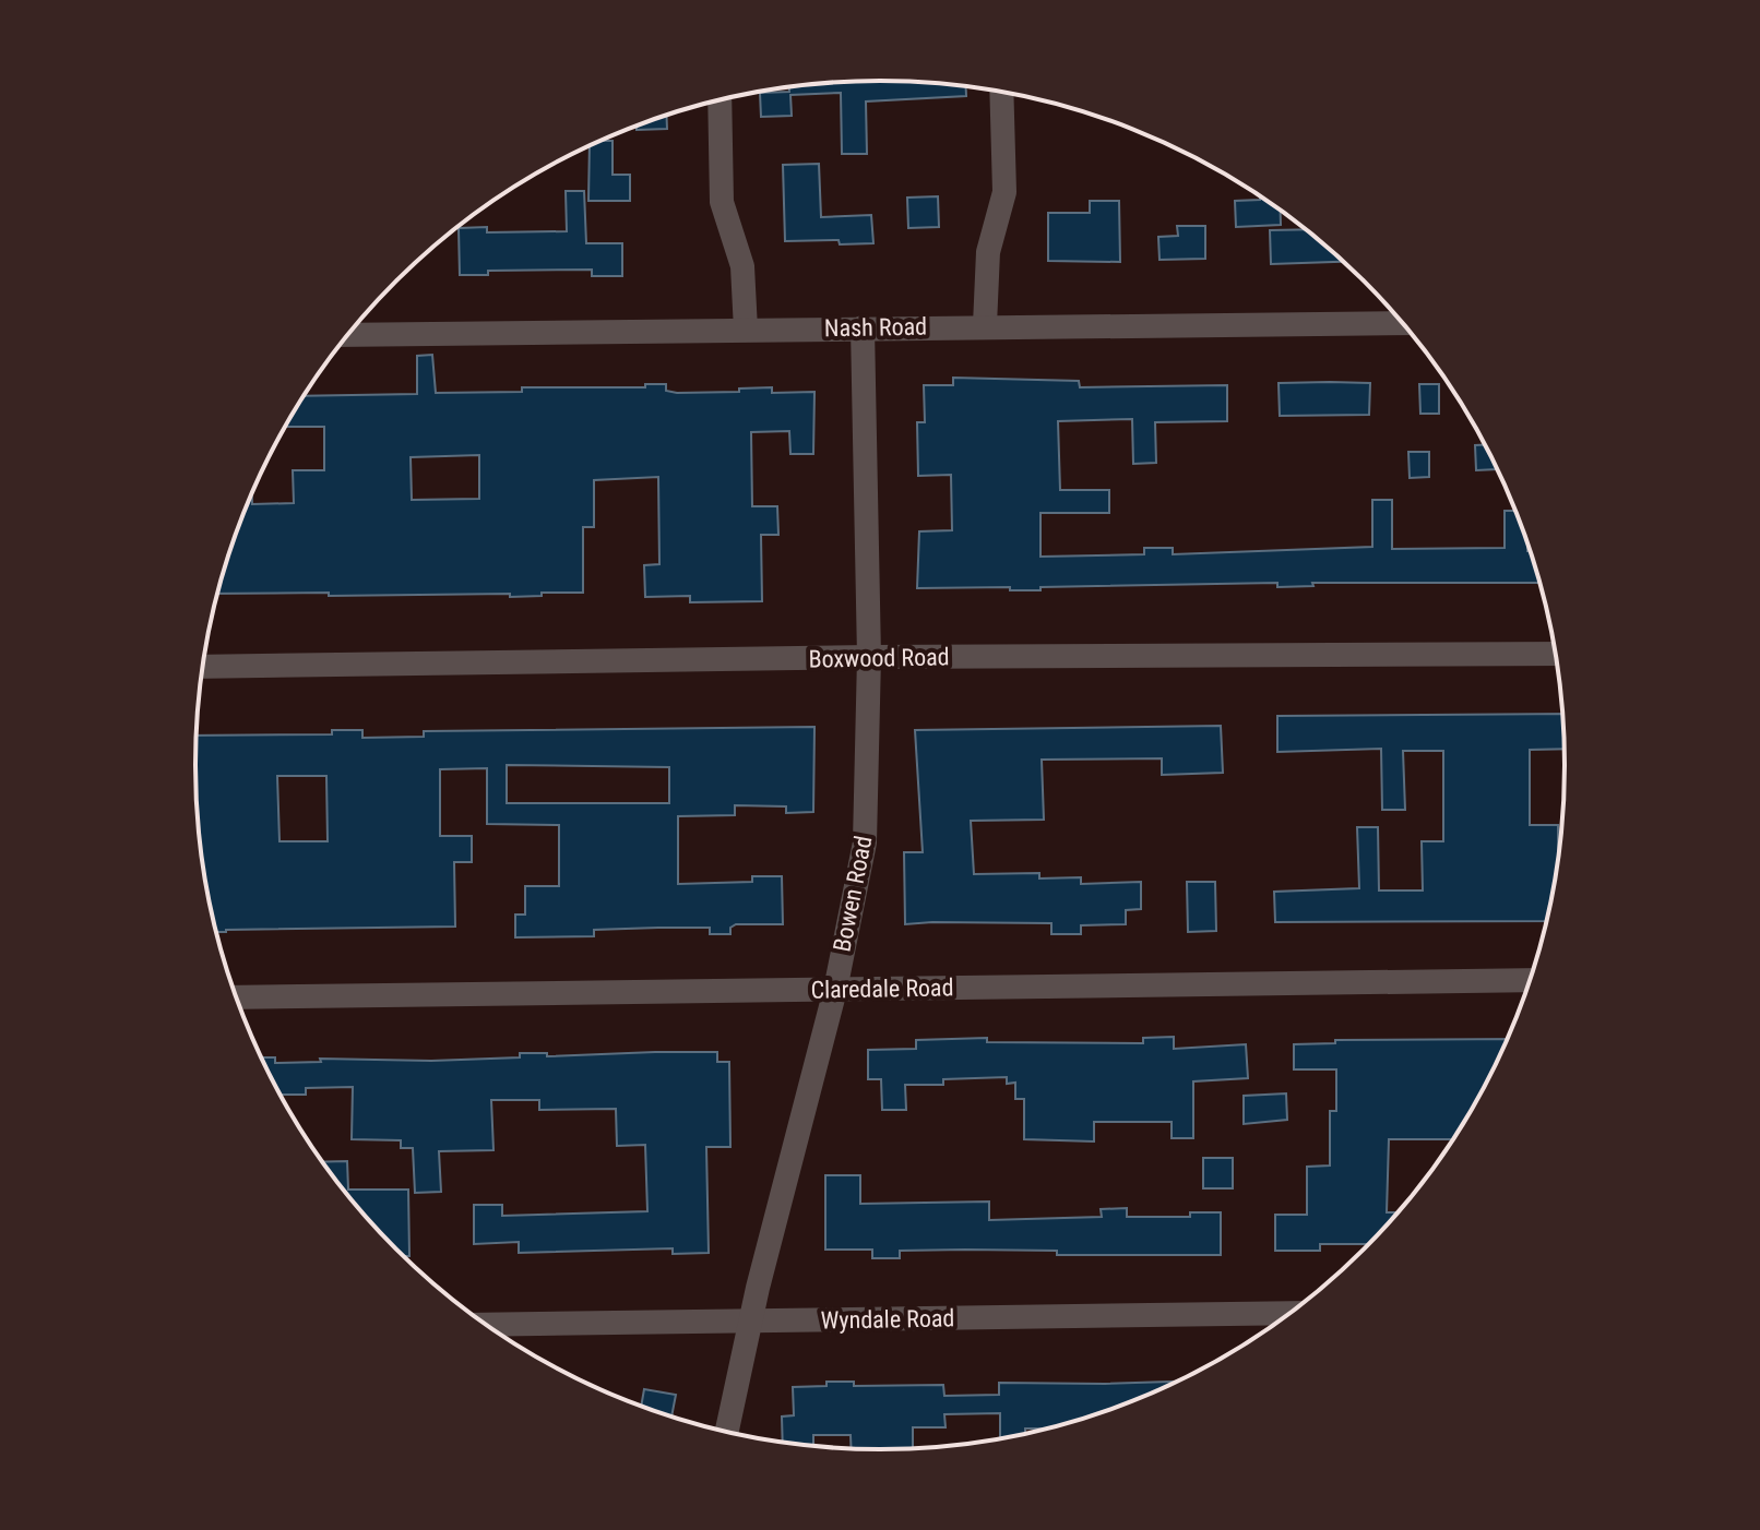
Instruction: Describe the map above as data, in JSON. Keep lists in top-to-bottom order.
{
  "streets": {
    "street": [
      "Nash Road",
      "Boxwood Road",
      "Bowen Road",
      "Claredale Road",
      "Wyndale Road"
    ]
  },
  "crossings": [
    ["Nash Road", "Bowen Road"],
    ["Boxwood Road", "Bowen Road"],
    ["Bowen Road", "Claredale Road"],
    ["Bowen Road", "Wyndale Road"]
  ]
}
